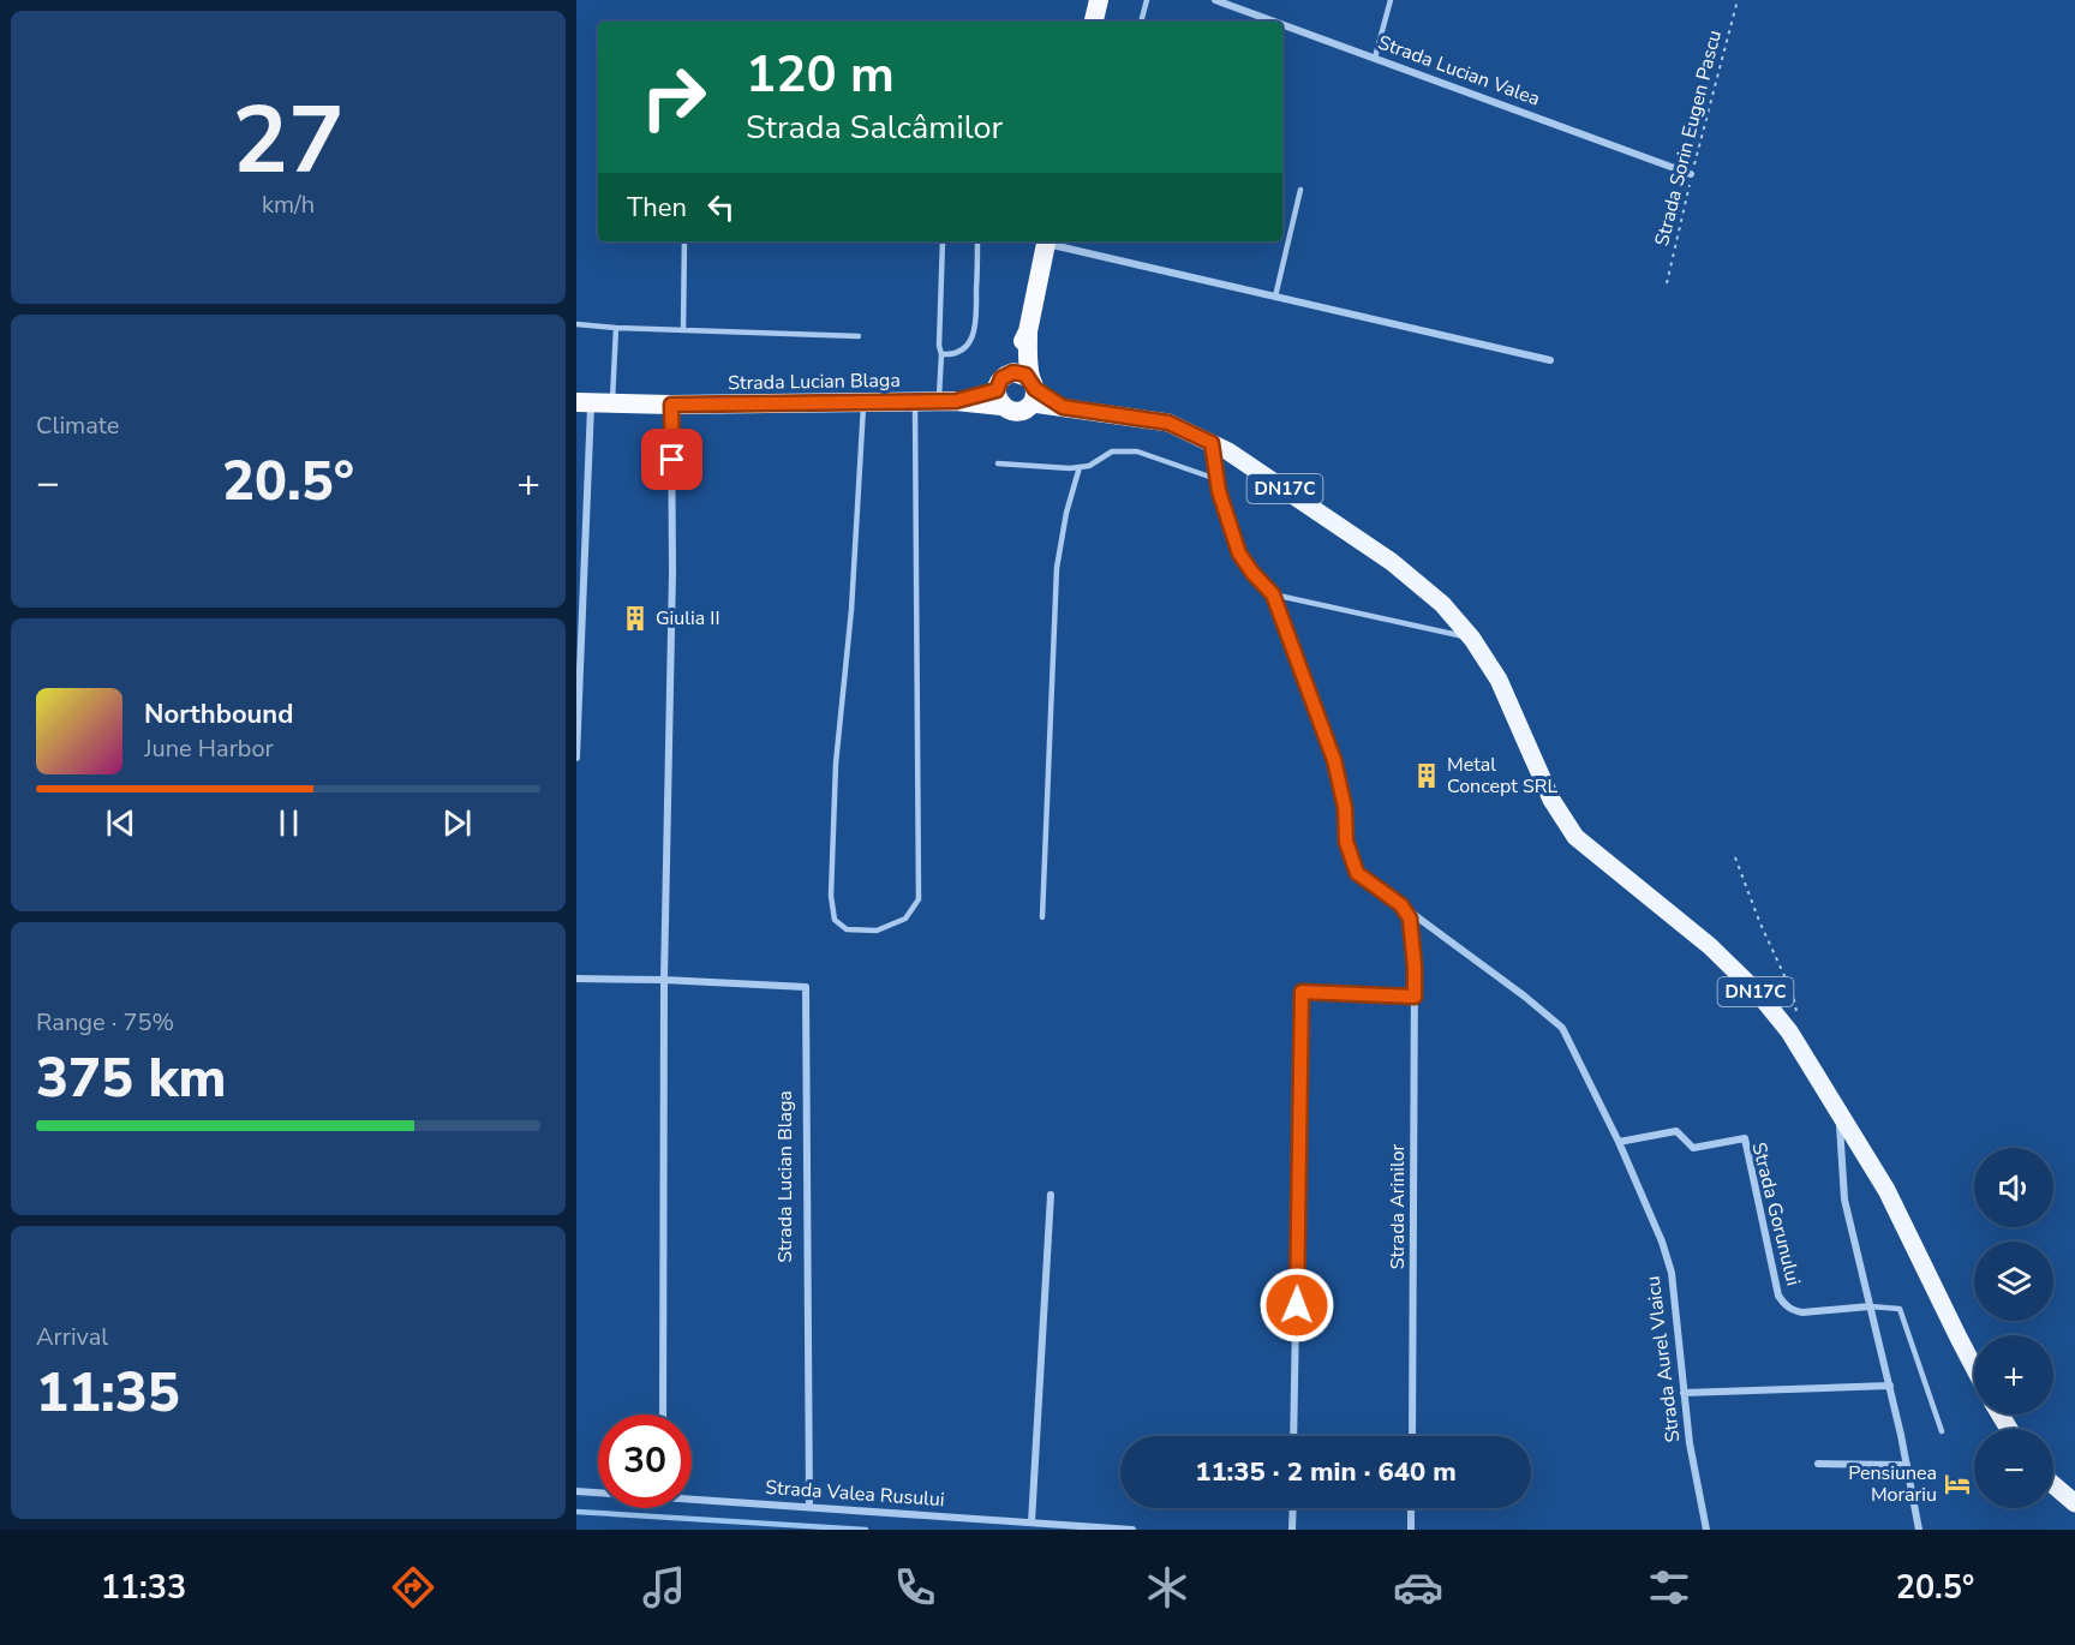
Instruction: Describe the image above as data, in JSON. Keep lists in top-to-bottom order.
{
  "streets": {
    "highway": ["Strada Lucian Blaga", "DN17C"],
    "street": [
      "Strada Lucian Valea",
      "Strada Arinilor",
      "Strada Gorunului",
      "Strada Aurel Vlaicu",
      "Strada Valea Rusului"
    ],
    "path": ["Strada Sorin Eugen Pascu"]
  },
  "crossings": [
    ["Strada Lucian Valea", "Strada Sorin Eugen Pascu"],
    ["Strada Lucian Blaga", "DN17C"],
    ["Strada Lucian Blaga", "Strada Valea Rusului"],
    ["Strada Arinilor", "Strada Aurel Vlaicu"],
    ["Strada Gorunului", "Strada Aurel Vlaicu"]
  ],
  "places": {
    "building": ["Giulia II", "Metal Concept SRL"],
    "hotel": ["Pensiunea Morariu"]
  },
  "page": {
    "tile": [
      ["27", "km/h"],
      "Climate",
      ["Range · 75%", "375 km"],
      ["Arrival", "11:35"]
    ],
    "turn": ["120 m", "Strada Salcâmilor"],
    "then": "Then",
    "heat": ["−", "20.5°", "+"],
    "song": ["Northbound", "June Harbor"],
    "map_buttons": ["+", "−"],
    "limit": "30",
    "trip": "11:35 · 2 min · 640 m",
    "tabs": ["11:33", "20.5°"]
  }
}
